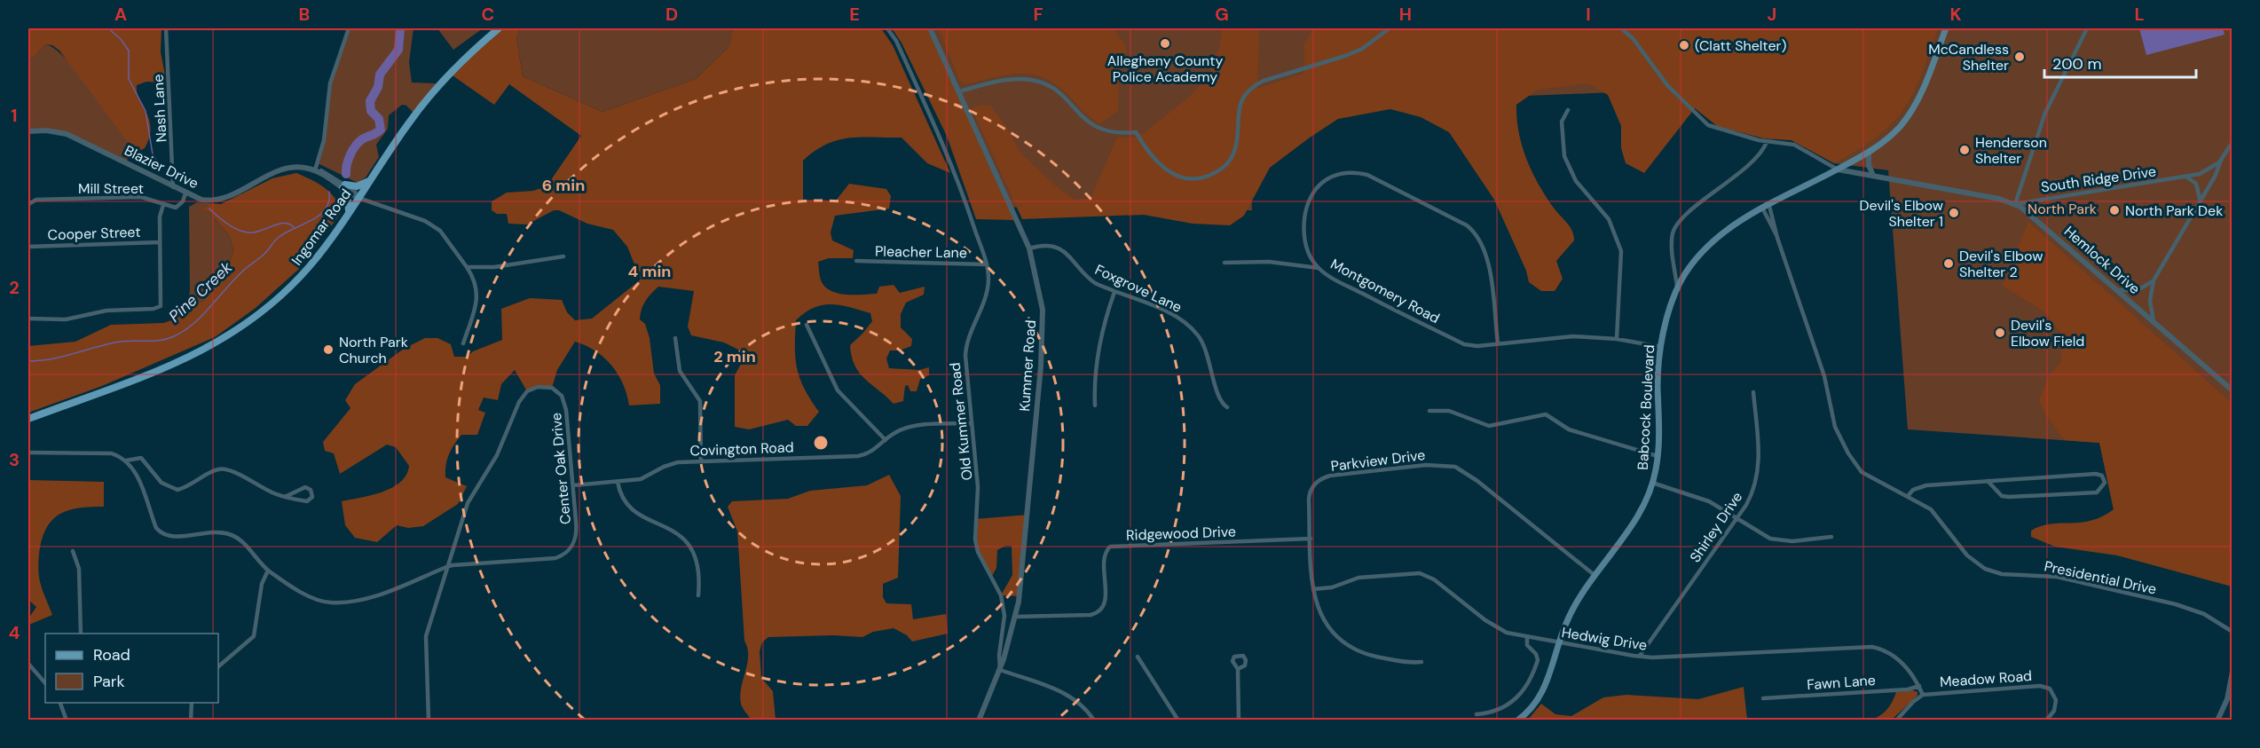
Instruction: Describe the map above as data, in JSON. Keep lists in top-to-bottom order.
{
  "streets": {
    "main road": ["Ingomar Road", "Babcock Boulevard"],
    "street": [
      "Nash Lane",
      "Blazier Drive",
      "South Ridge Drive",
      "Mill Street",
      "Cooper Street",
      "Pleacher Lane",
      "Hemlock Drive",
      "Foxgrove Lane",
      "Montgomery Road",
      "Kummer Road",
      "Old Kummer Road",
      "Covington Road",
      "Parkview Drive",
      "Center Oak Drive",
      "Shirley Drive",
      "Ridgewood Drive",
      "Presidential Drive",
      "Hedwig Drive",
      "Meadow Road",
      "Fawn Lane"
    ]
  },
  "crossings": [
    ["Nash Lane", "Blazier Drive"],
    ["Blazier Drive", "Mill Street"],
    ["Blazier Drive", "Ingomar Road"],
    ["South Ridge Drive", "Hemlock Drive"],
    ["Pleacher Lane", "Old Kummer Road"],
    ["Hemlock Drive", "Babcock Boulevard"],
    ["Foxgrove Lane", "Kummer Road"],
    ["Montgomery Road", "Babcock Boulevard"],
    ["Kummer Road", "Old Kummer Road"],
    ["Kummer Road", "Ridgewood Drive"],
    ["Babcock Boulevard", "Parkview Drive"],
    ["Babcock Boulevard", "Presidential Drive"],
    ["Babcock Boulevard", "Hedwig Drive"],
    ["Old Kummer Road", "Covington Road"],
    ["Covington Road", "Center Oak Drive"],
    ["Parkview Drive", "Ridgewood Drive"],
    ["Parkview Drive", "Hedwig Drive"],
    ["Shirley Drive", "Hedwig Drive"],
    ["Hedwig Drive", "Meadow Road"],
    ["Hedwig Drive", "Fawn Lane"]
  ],
  "water": ["Pine Creek"],
  "parks": ["North Park"],
  "places": [
    "Allegheny County Police Academy",
    "(Clatt Shelter)",
    "McCandless Shelter",
    "Henderson Shelter",
    "North Park Dek",
    "Devil's Elbow Shelter 1",
    "Devil's Elbow Shelter 2",
    "Devil's Elbow Field",
    "North Park Church"
  ],
  "legend": ["Road", "Park"],
  "scale_bar": "200 m",
  "grid": {
    "columns": [
      "A",
      "B",
      "C",
      "D",
      "E",
      "F",
      "G",
      "H",
      "I",
      "J",
      "K",
      "L"
    ],
    "rows": [
      "1",
      "2",
      "3",
      "4"
    ]
  },
  "rings": ["6 min", "4 min", "2 min"]
}
